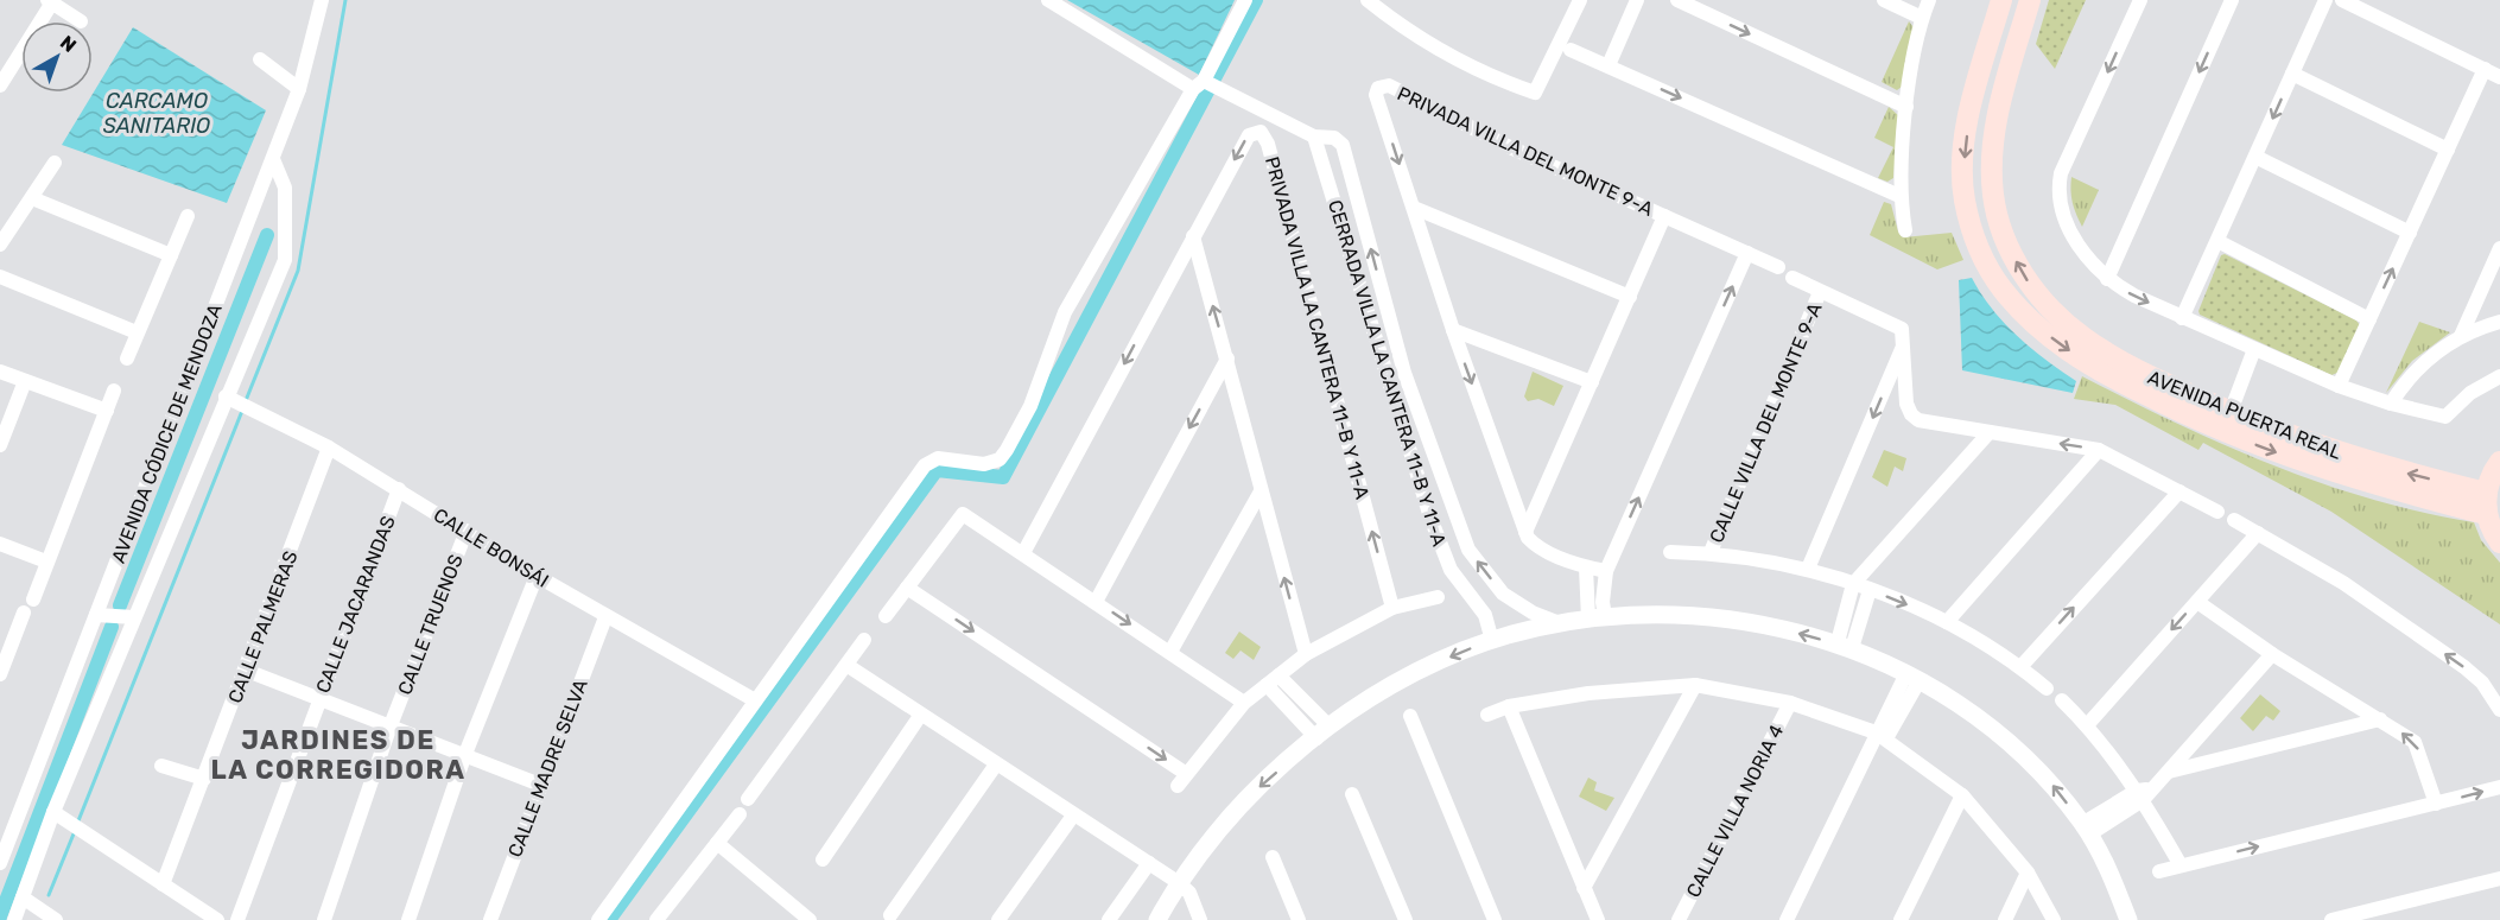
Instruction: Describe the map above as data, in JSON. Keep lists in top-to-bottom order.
{
  "streets": {
    "main road": ["AVENIDA PUERTA REAL"],
    "street": [
      "PRIVADA VILLA DEL MONTE 9-A",
      "PRIVADA VILLA LA CANTERA 11-B Y 11-A",
      "CERRADA VILLA LA CANTERA 11-B Y 11-A",
      "CALLE VILLA DEL MONTE 9-A",
      "AVENIDA CÓDICE DE MENDOZA",
      "CALLE BONSÁI",
      "CALLE JACARANDAS",
      "CALLE TRUENOS",
      "CALLE PALMERAS",
      "CALLE MADRE SELVA",
      "CALLE VILLA NORIA 4"
    ]
  },
  "crossings": [
    ["CALLE BONSÁI", "CALLE JACARANDAS"],
    ["CALLE BONSÁI", "CALLE TRUENOS"],
    ["CALLE BONSÁI", "CALLE PALMERAS"],
    ["CALLE BONSÁI", "CALLE MADRE SELVA"]
  ],
  "districts": ["JARDINES DE LA CORREGIDORA"],
  "water": ["CARCAMO SANITARIO"],
  "north": "top right"
}
